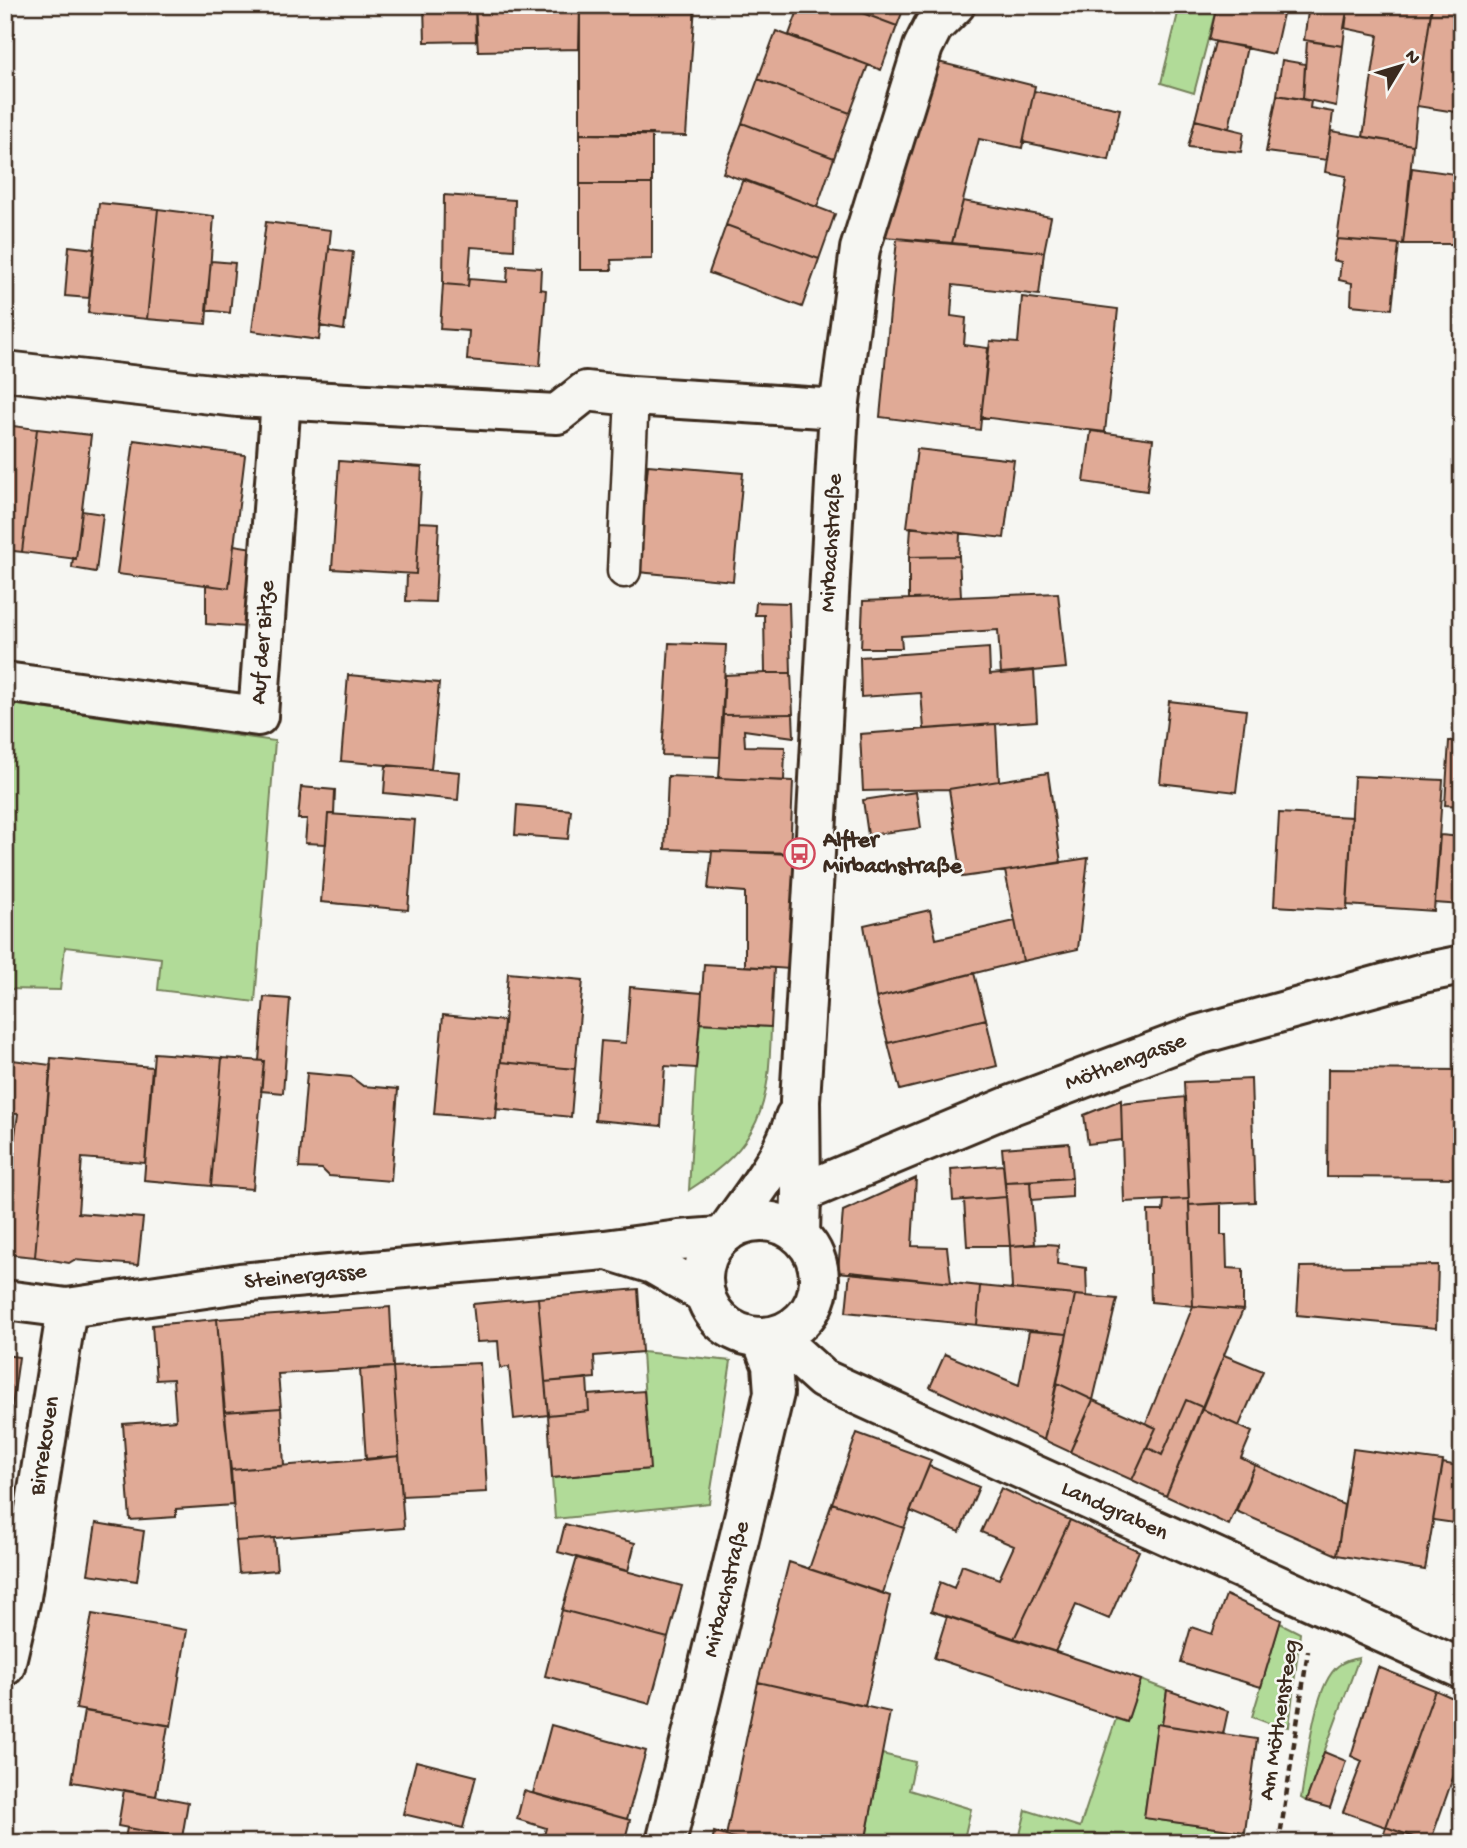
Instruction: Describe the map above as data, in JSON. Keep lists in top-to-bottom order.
{
  "streets": {
    "street": [
      "Mirbachstraße",
      "Auf der Bitze",
      "Möthengasse",
      "Steinergasse",
      "Birrekoven",
      "Landgraben"
    ],
    "path": ["Am Möthensteeg"]
  },
  "crossings": [
    ["Mirbachstraße", "Möthengasse"],
    ["Mirbachstraße", "Steinergasse"],
    ["Mirbachstraße", "Landgraben"],
    ["Steinergasse", "Birrekoven"],
    ["Steinergasse", "Landgraben"],
    ["Landgraben", "Am Möthensteeg"]
  ],
  "places": {
    "bus stop": ["Alfter Mirbachstraße"]
  },
  "north": "top right"
}
